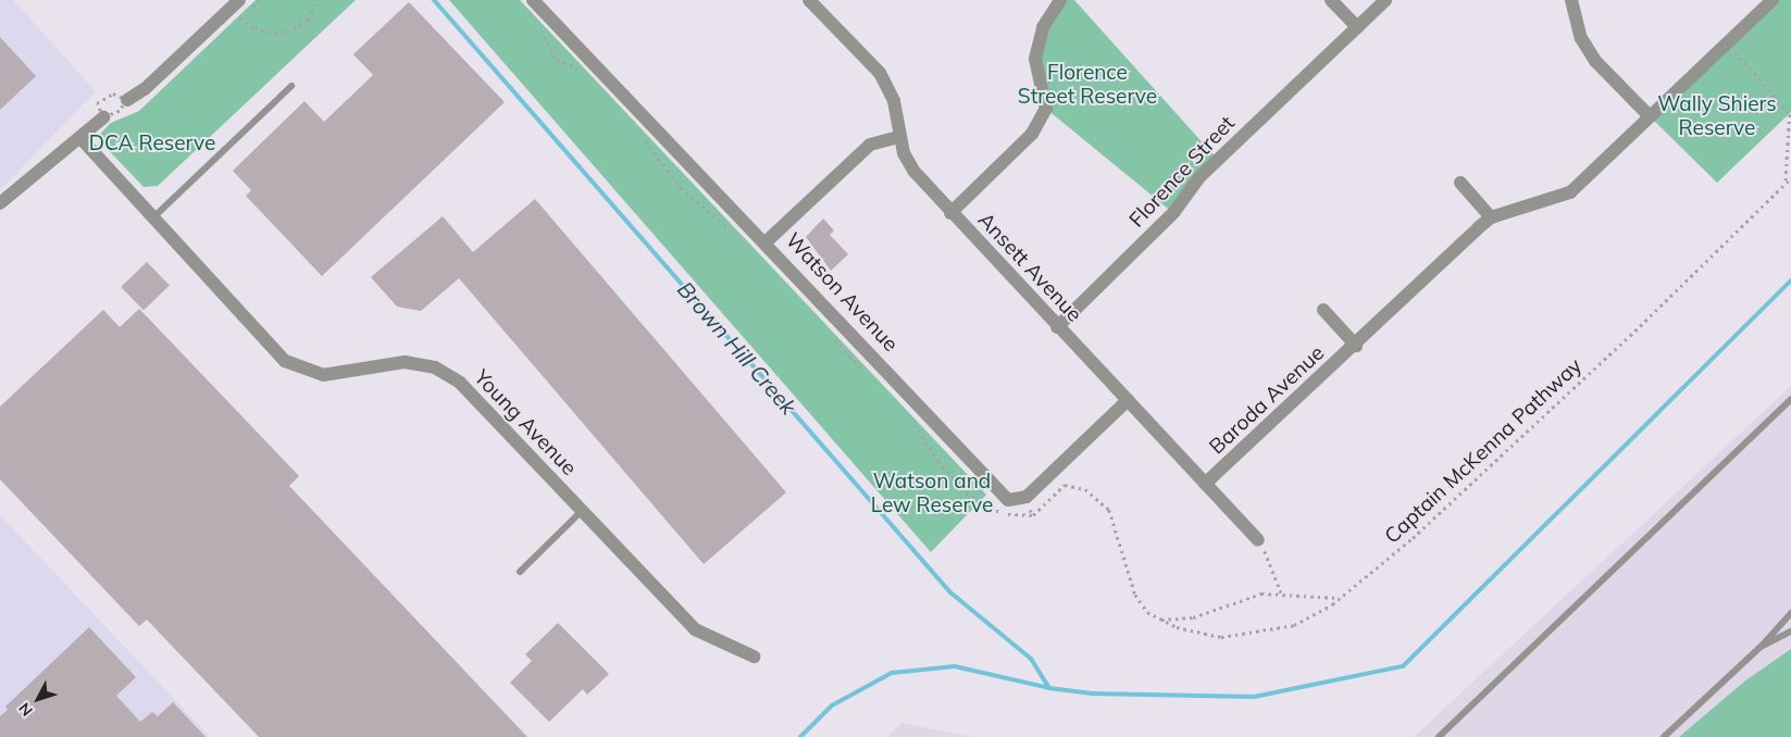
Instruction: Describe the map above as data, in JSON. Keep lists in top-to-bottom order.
{
  "streets": {
    "street": [
      "Florence Street",
      "Ansett Avenue",
      "Watson Avenue",
      "Baroda Avenue",
      "Young Avenue"
    ],
    "path": ["Captain McKenna Pathway"]
  },
  "crossings": [
    ["Florence Street", "Ansett Avenue"],
    ["Ansett Avenue", "Baroda Avenue"]
  ],
  "water": ["Brown Hill Creek"],
  "parks": [
    "Florence Street Reserve",
    "Wally Shiers Reserve",
    "DCA Reserve",
    "Watson and Lew Reserve"
  ],
  "north": "bottom left"
}
